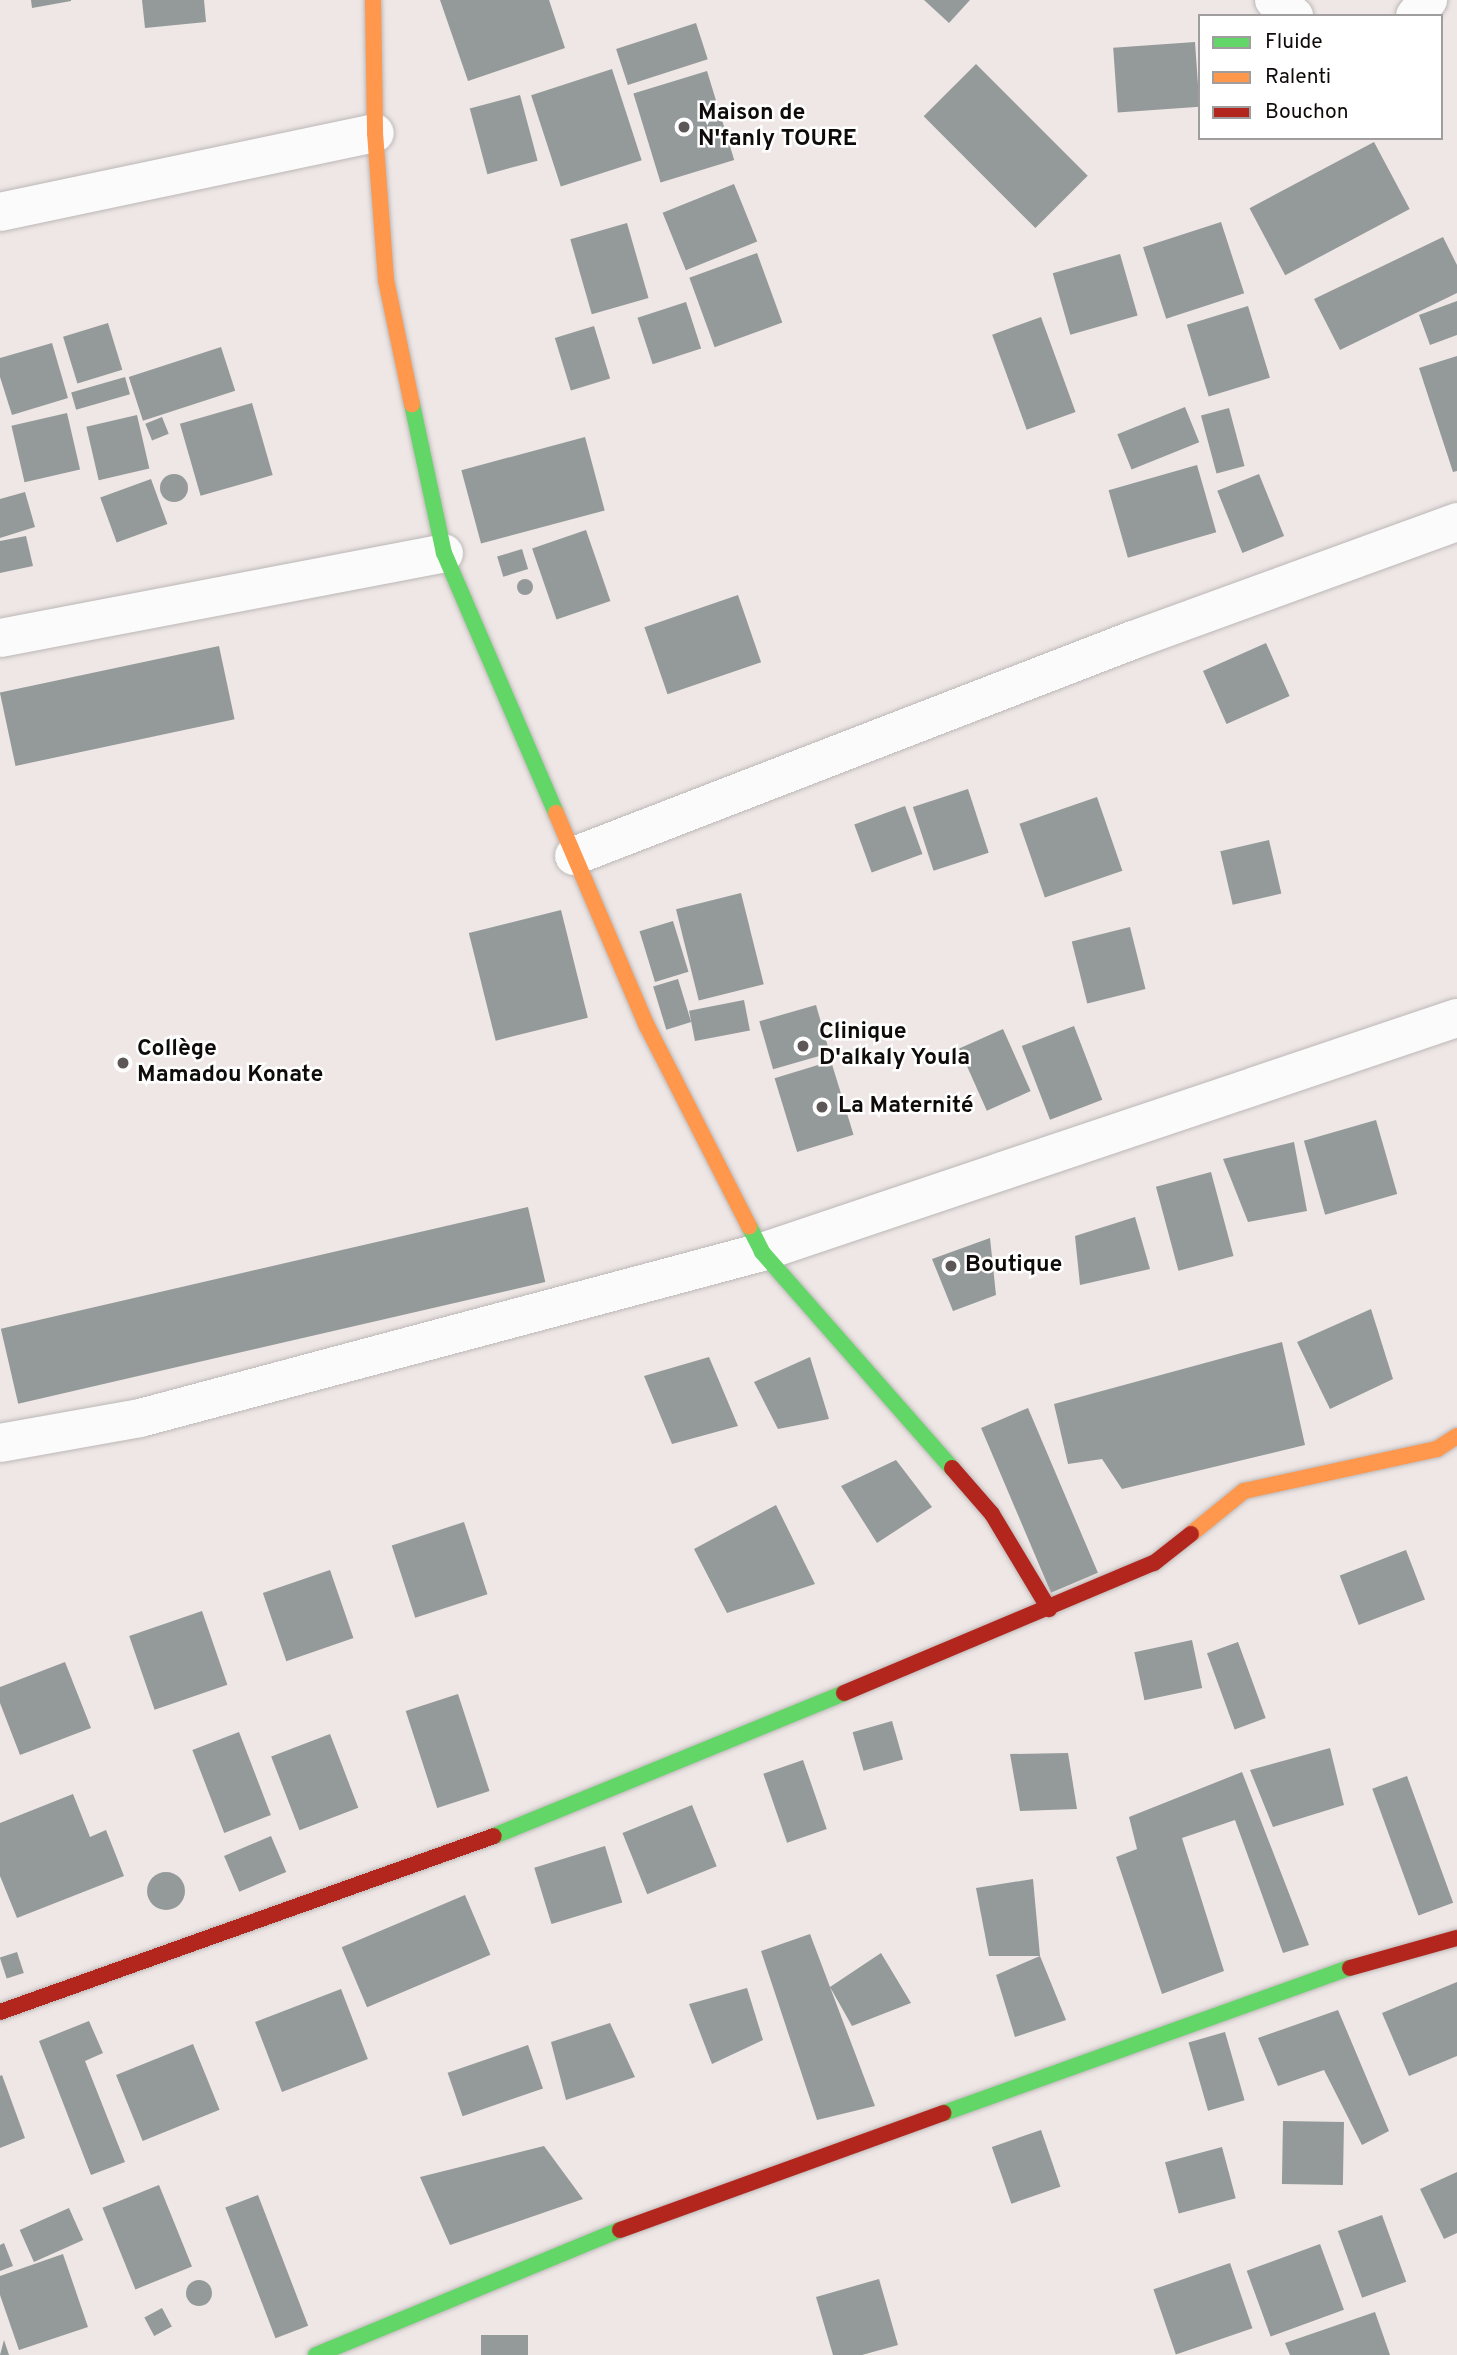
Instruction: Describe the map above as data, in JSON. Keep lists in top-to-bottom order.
{
  "places": [
    "Maison de N'fanly TOURE",
    "Clinique D'alkaly Youla",
    "Collège Mamadou Konate",
    "La Maternité",
    "Boutique"
  ],
  "legend": ["Fluide", "Ralenti", "Bouchon"]
}
